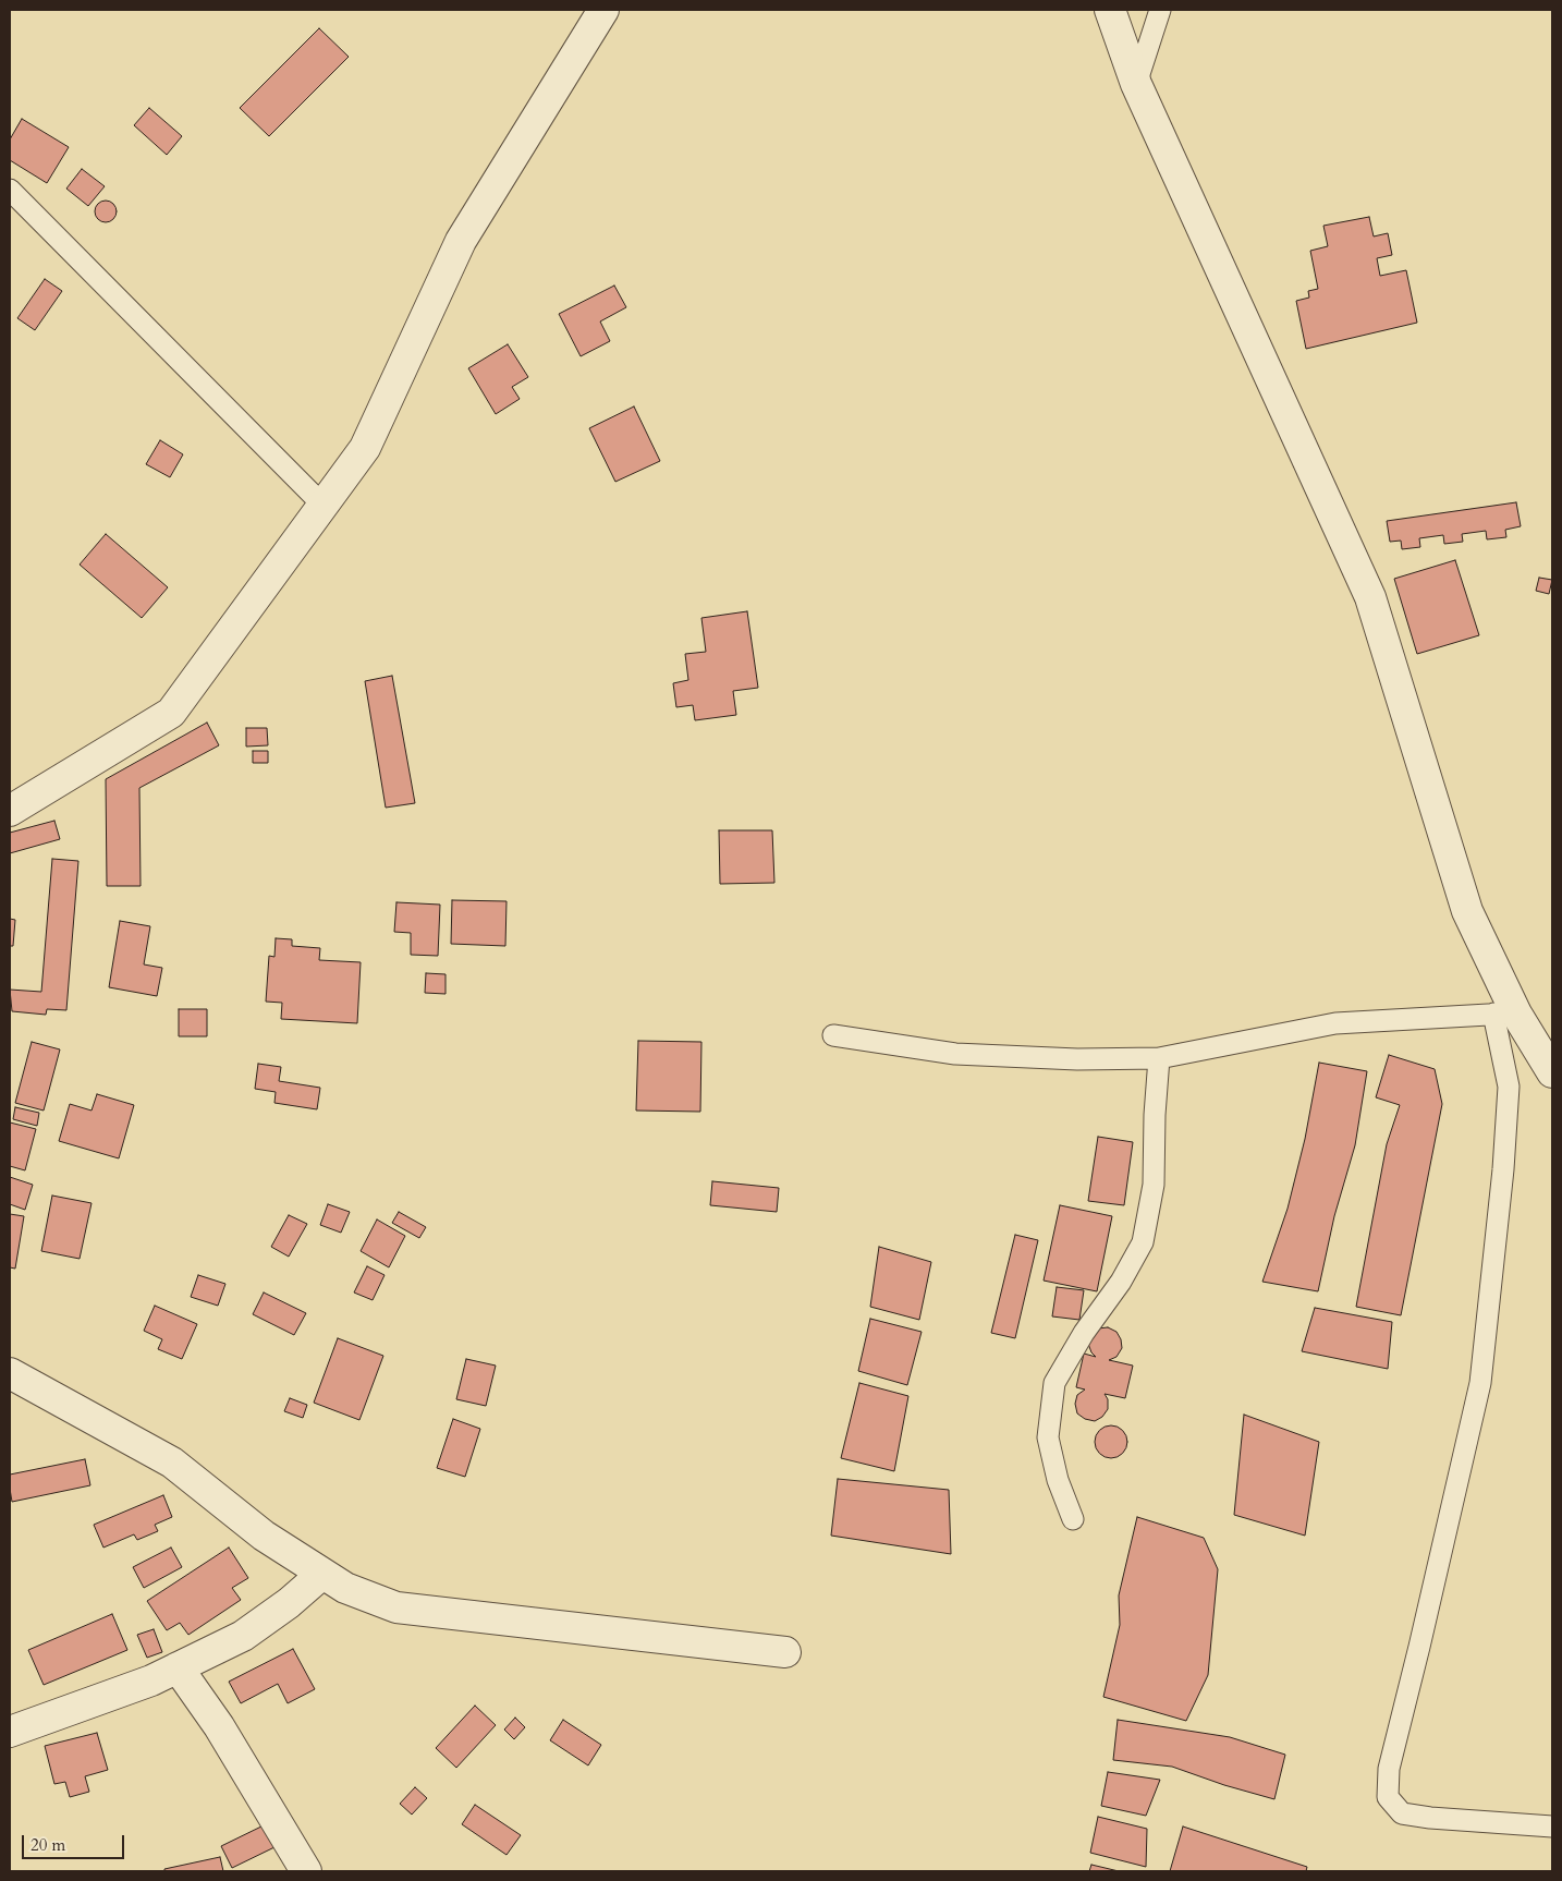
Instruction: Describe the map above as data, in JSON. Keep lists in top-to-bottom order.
{
  "scale_bar": "20 m"
}
